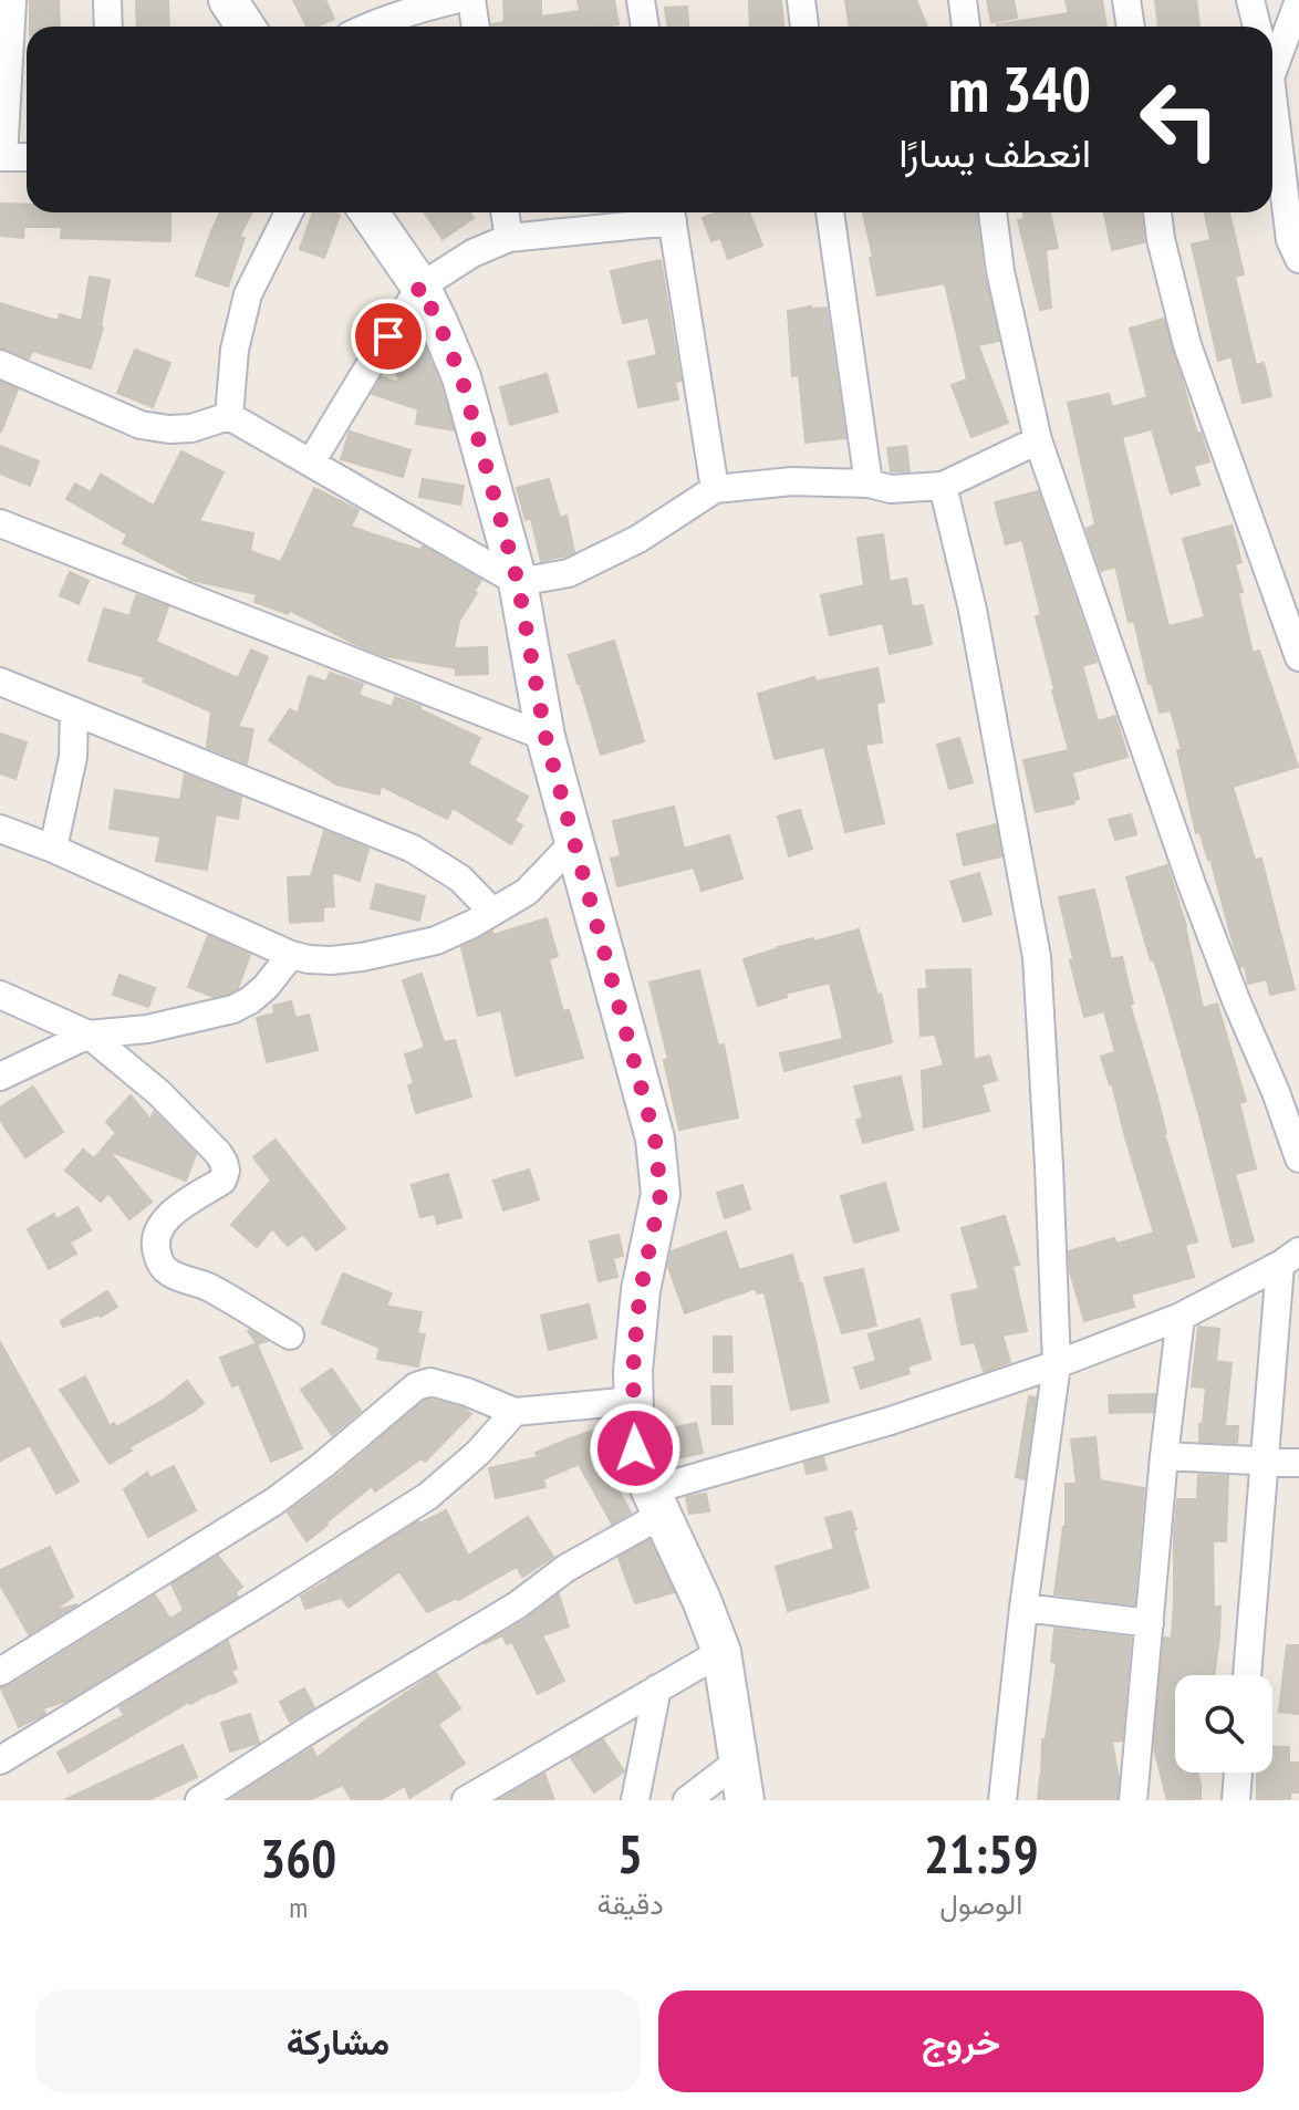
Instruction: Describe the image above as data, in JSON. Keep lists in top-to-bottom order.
{
  "page": {
    "turn": ["340 m", "انعطف يسارًا"],
    "eta": [
      "21:59",
      "الوصول",
      "5",
      "دقيقة",
      "360",
      "m"
    ],
    "buttons": ["خروج", "مشاركة"]
  }
}
